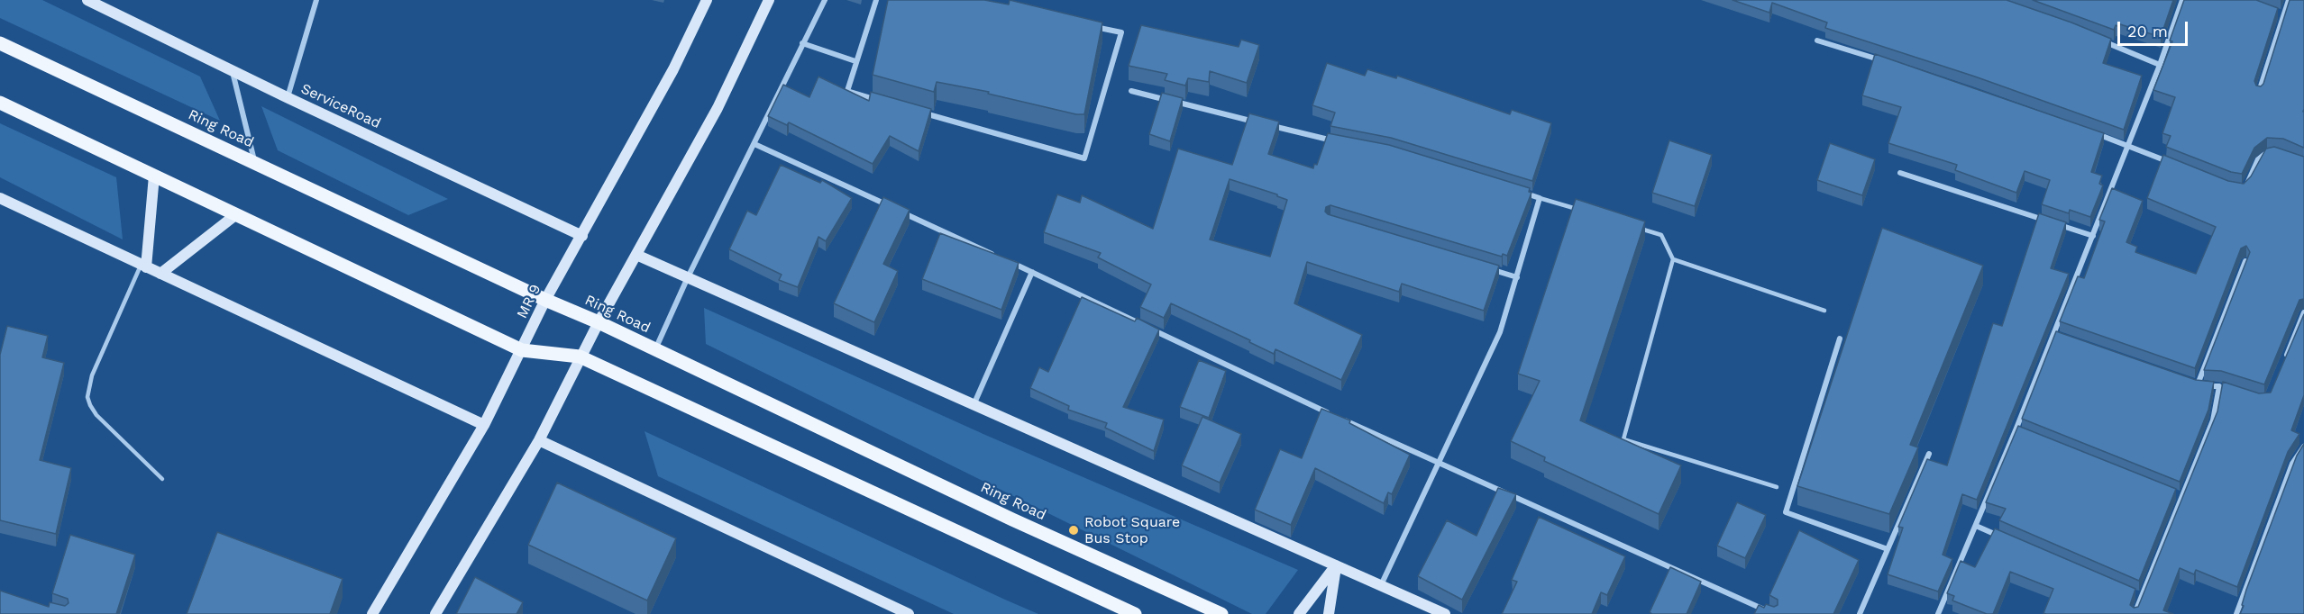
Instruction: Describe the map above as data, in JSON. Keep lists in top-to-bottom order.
{
  "streets": {
    "main road": ["Ring Road"],
    "street": ["ServiceRoad", "MR 9"]
  },
  "crossings": [
    ["ServiceRoad", "MR 9"],
    ["Ring Road", "MR 9"]
  ],
  "places": ["Robot Square Bus Stop"],
  "scale_bar": "20 m"
}
